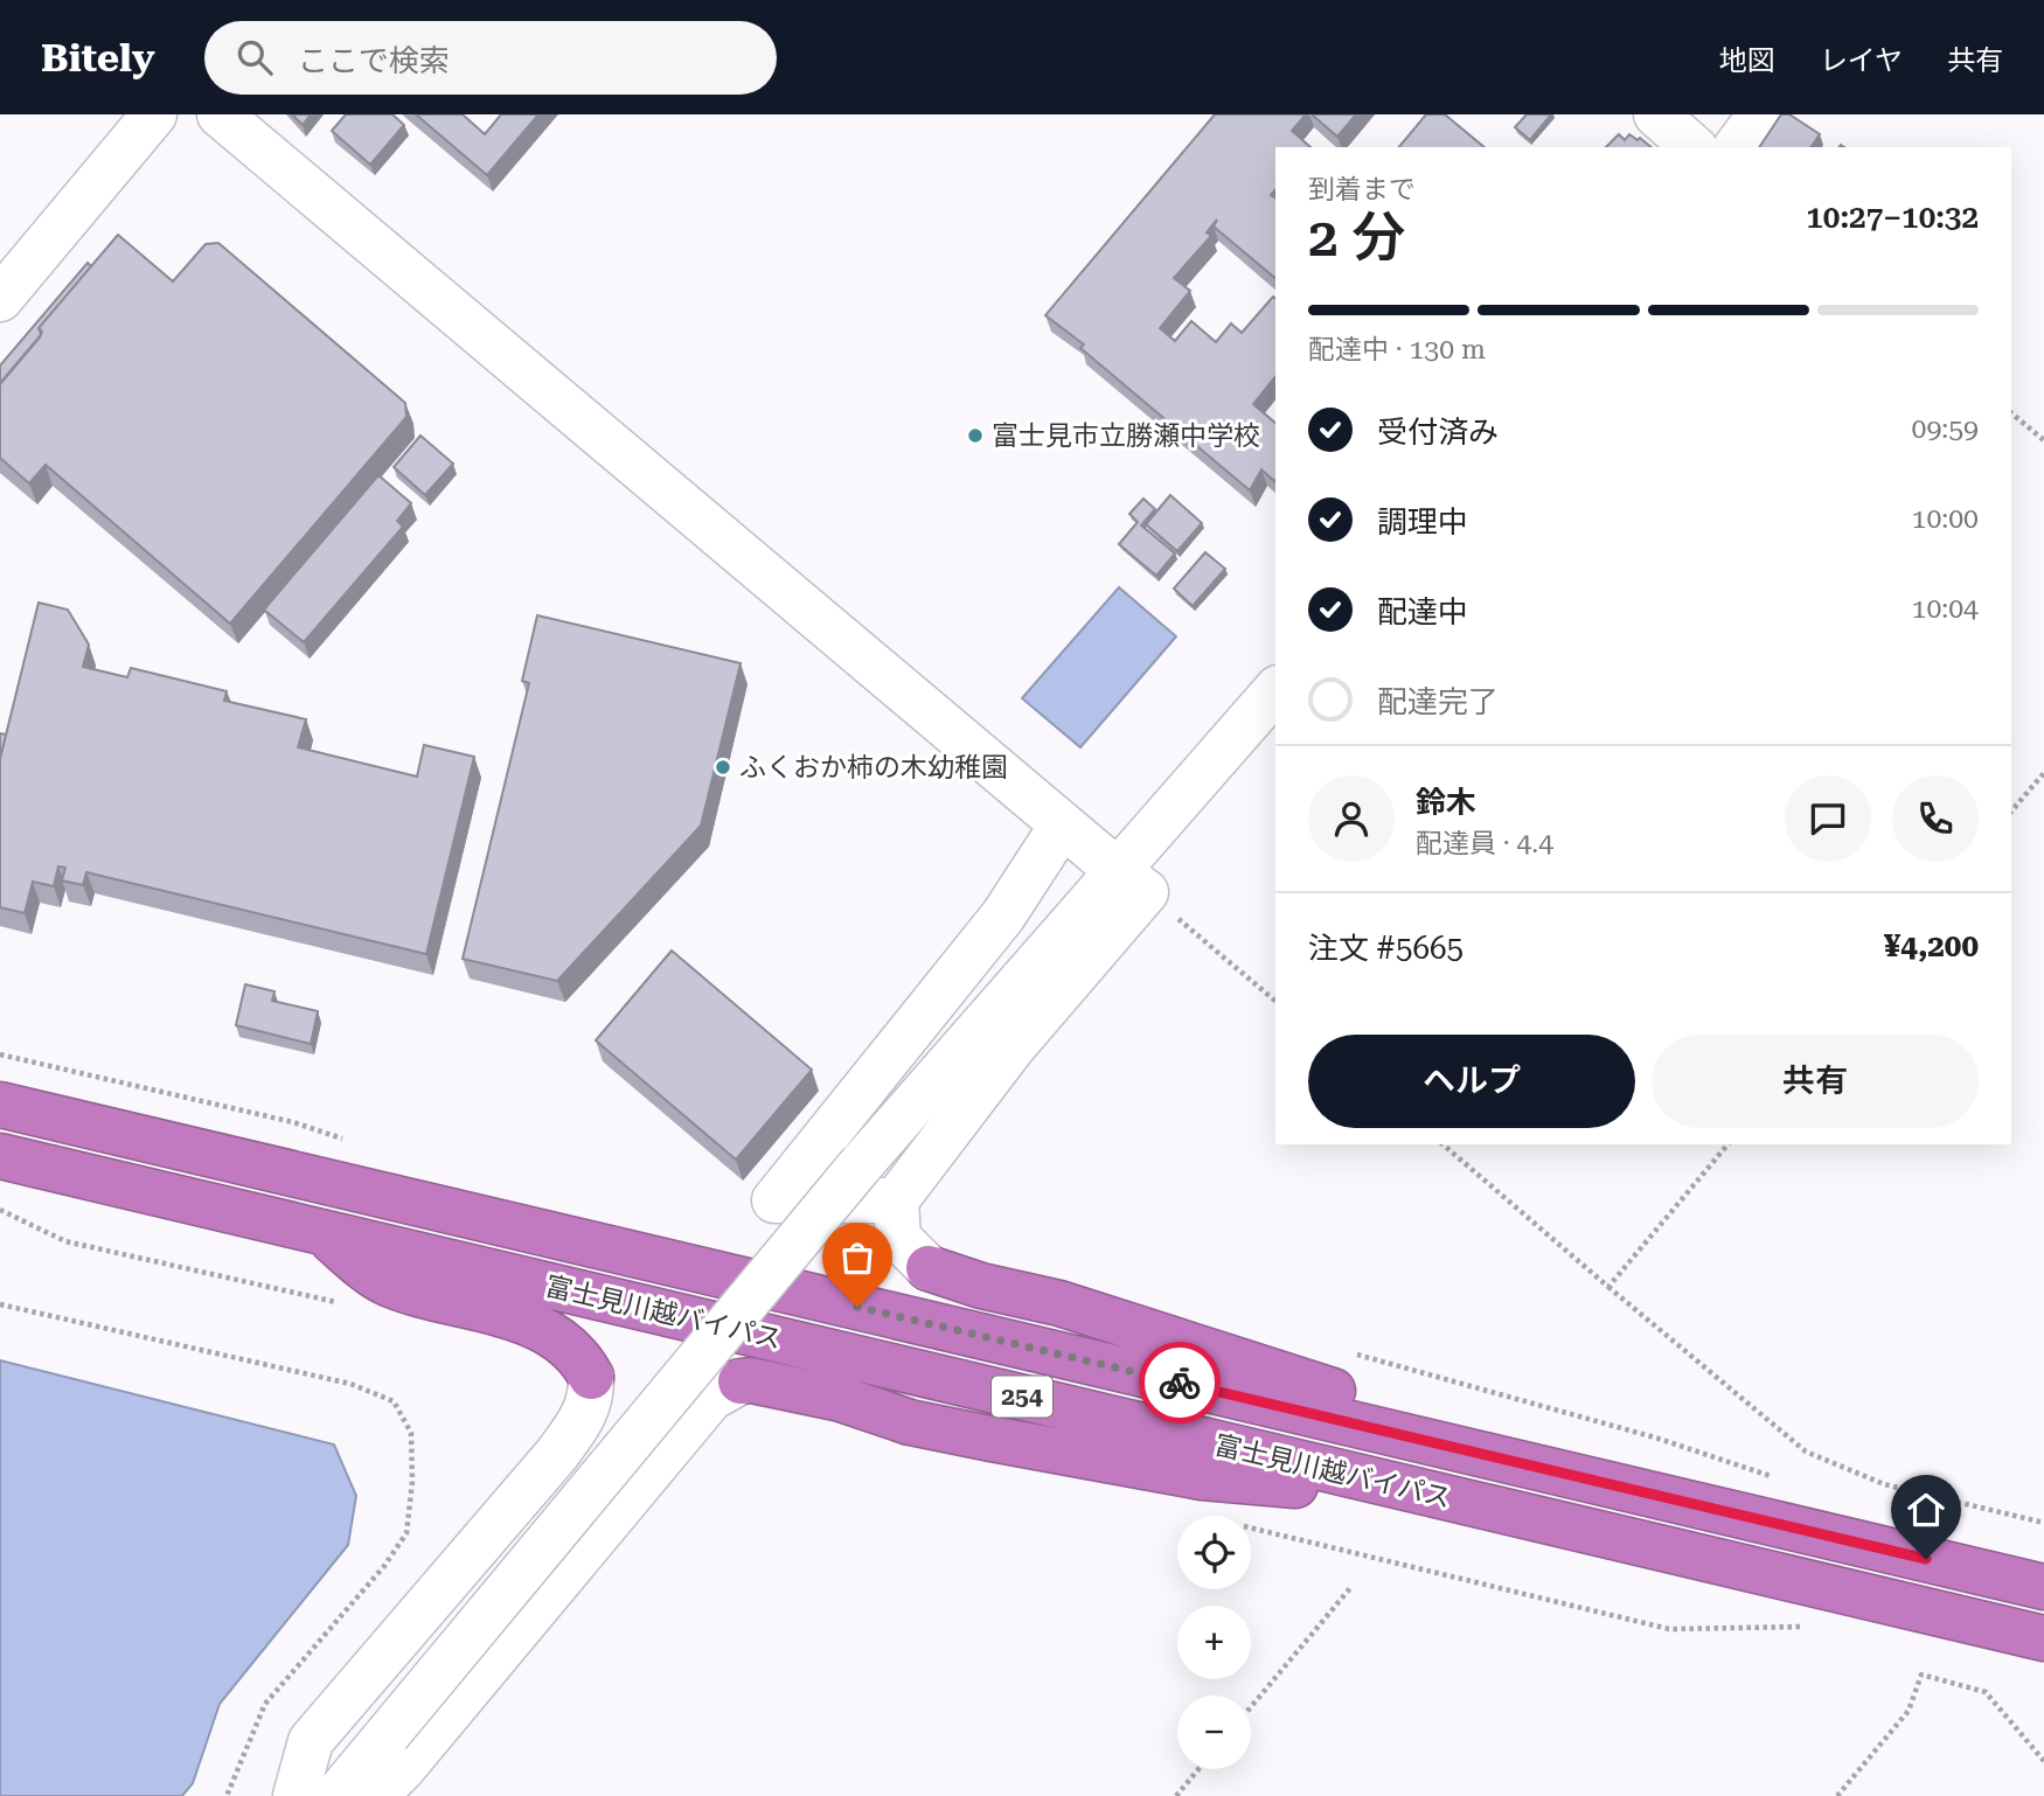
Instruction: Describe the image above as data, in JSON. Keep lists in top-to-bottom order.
{
  "streets": {
    "highway": ["富士見川越バイパス", "254"]
  },
  "crossings": [
    ["富士見川越バイパス", "254"]
  ],
  "places": ["富士見市立勝瀬中学校", "ふくおか柿の木幼稚園"],
  "page": {
    "header": "Bitely",
    "search": "ここで検索",
    "nav": ["地図", "レイヤ", "共有"],
    "heading": ["2 分", "到着まで", "10:27–10:32"],
    "panel": [
      "鈴木",
      "配達員 · 4.4",
      "注文 #5665",
      "¥4,200"
    ],
    "bar": "配達中 · 130 m",
    "list": [
      ["受付済み", "09:59"],
      ["調理中", "10:00"],
      ["配達中", "10:04"],
      "配達完了"
    ],
    "buttons": ["ヘルプ", "共有"],
    "map_buttons": ["+", "−"]
  }
}
